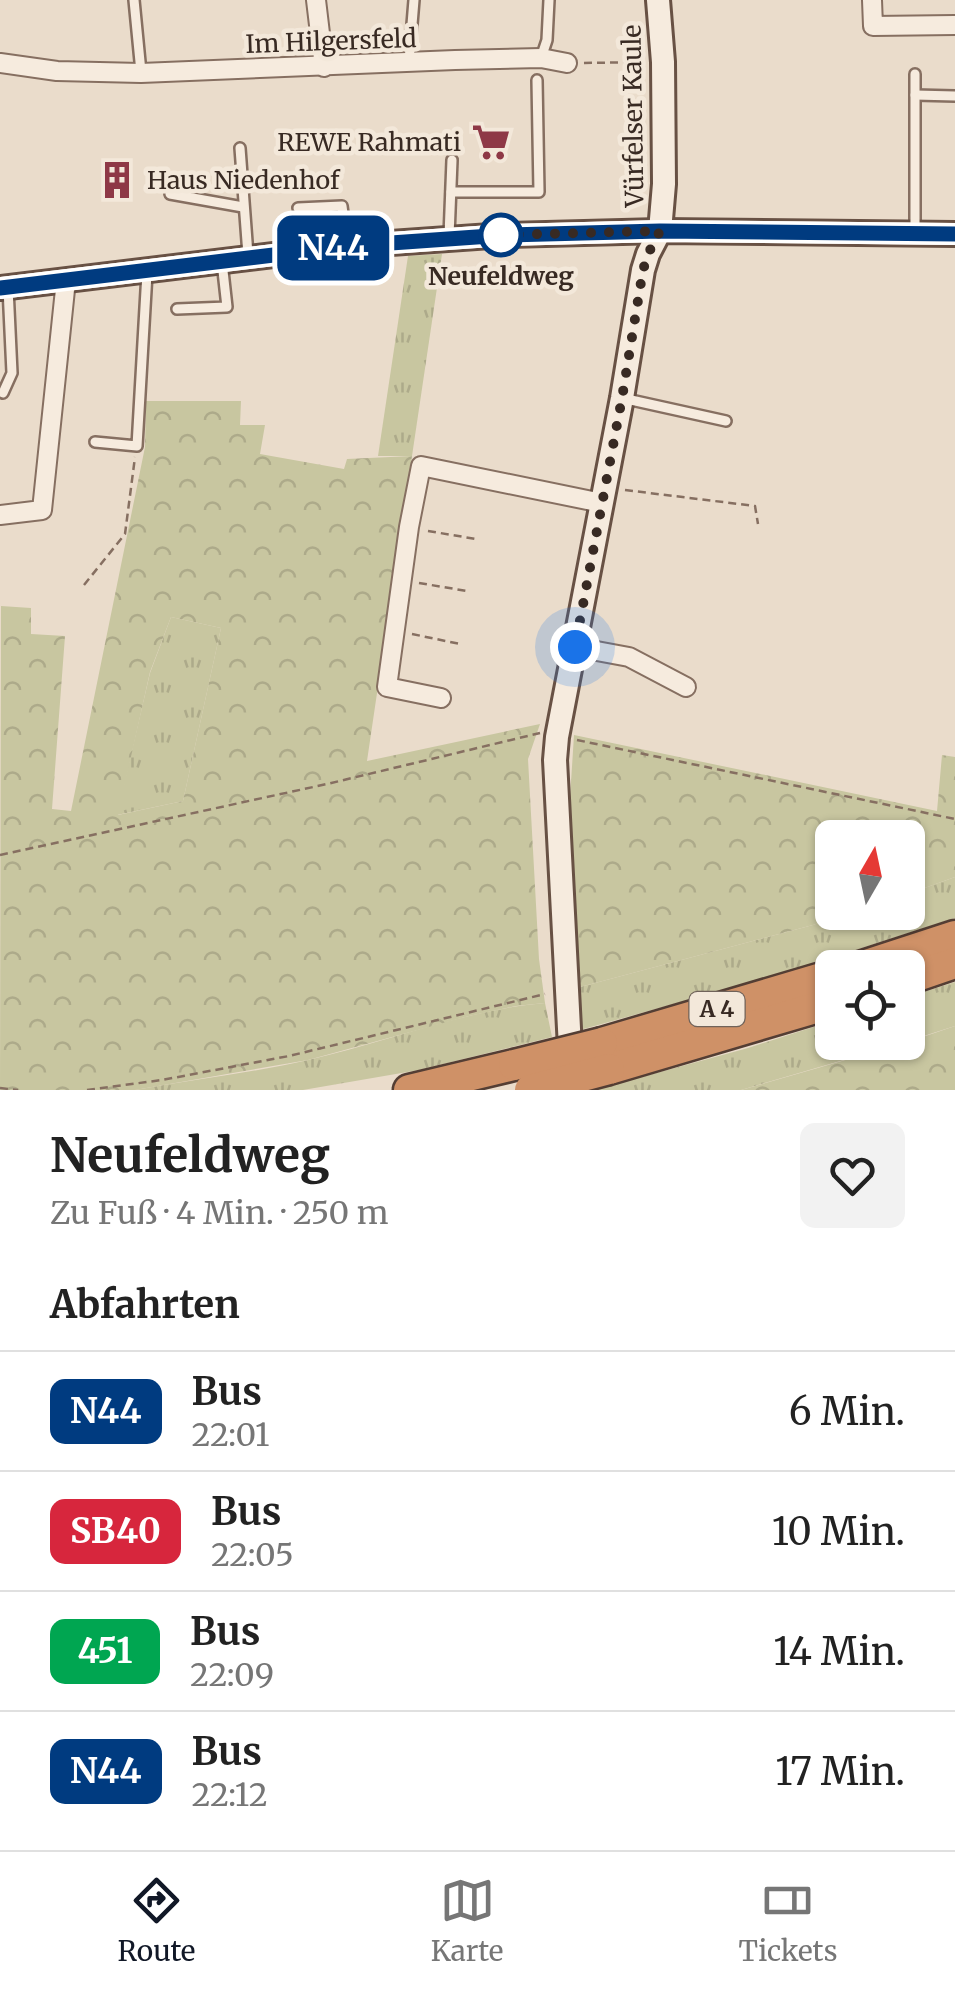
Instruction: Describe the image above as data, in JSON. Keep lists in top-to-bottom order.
{
  "streets": {
    "highway": ["A 4"],
    "main road": ["Vürfelser Kaule"],
    "street": ["Im Hilgersfeld"]
  },
  "places": {
    "supermarket": ["REWE Rahmati"],
    "building": ["Haus Niedenhof"],
    "other": ["Neufeldweg"]
  },
  "lines": ["bus line N44"],
  "north": "top",
  "page": {
    "on_map": "N44",
    "heading": [
      ["Neufeldweg", "Zu Fuß · 4 Min. · 250 m"],
      "Abfahrten"
    ],
    "list": [
      {
        "mark": "N44",
        "name": "Bus",
        "note": "22:01",
        "value": "6 Min."
      },
      {
        "mark": "SB40",
        "name": "Bus",
        "note": "22:05",
        "value": "10 Min."
      },
      {
        "mark": "451",
        "name": "Bus",
        "note": "22:09",
        "value": "14 Min."
      },
      {
        "mark": "N44",
        "name": "Bus",
        "note": "22:12",
        "value": "17 Min."
      }
    ],
    "tabs": ["Route", "Karte", "Tickets"]
  }
}
